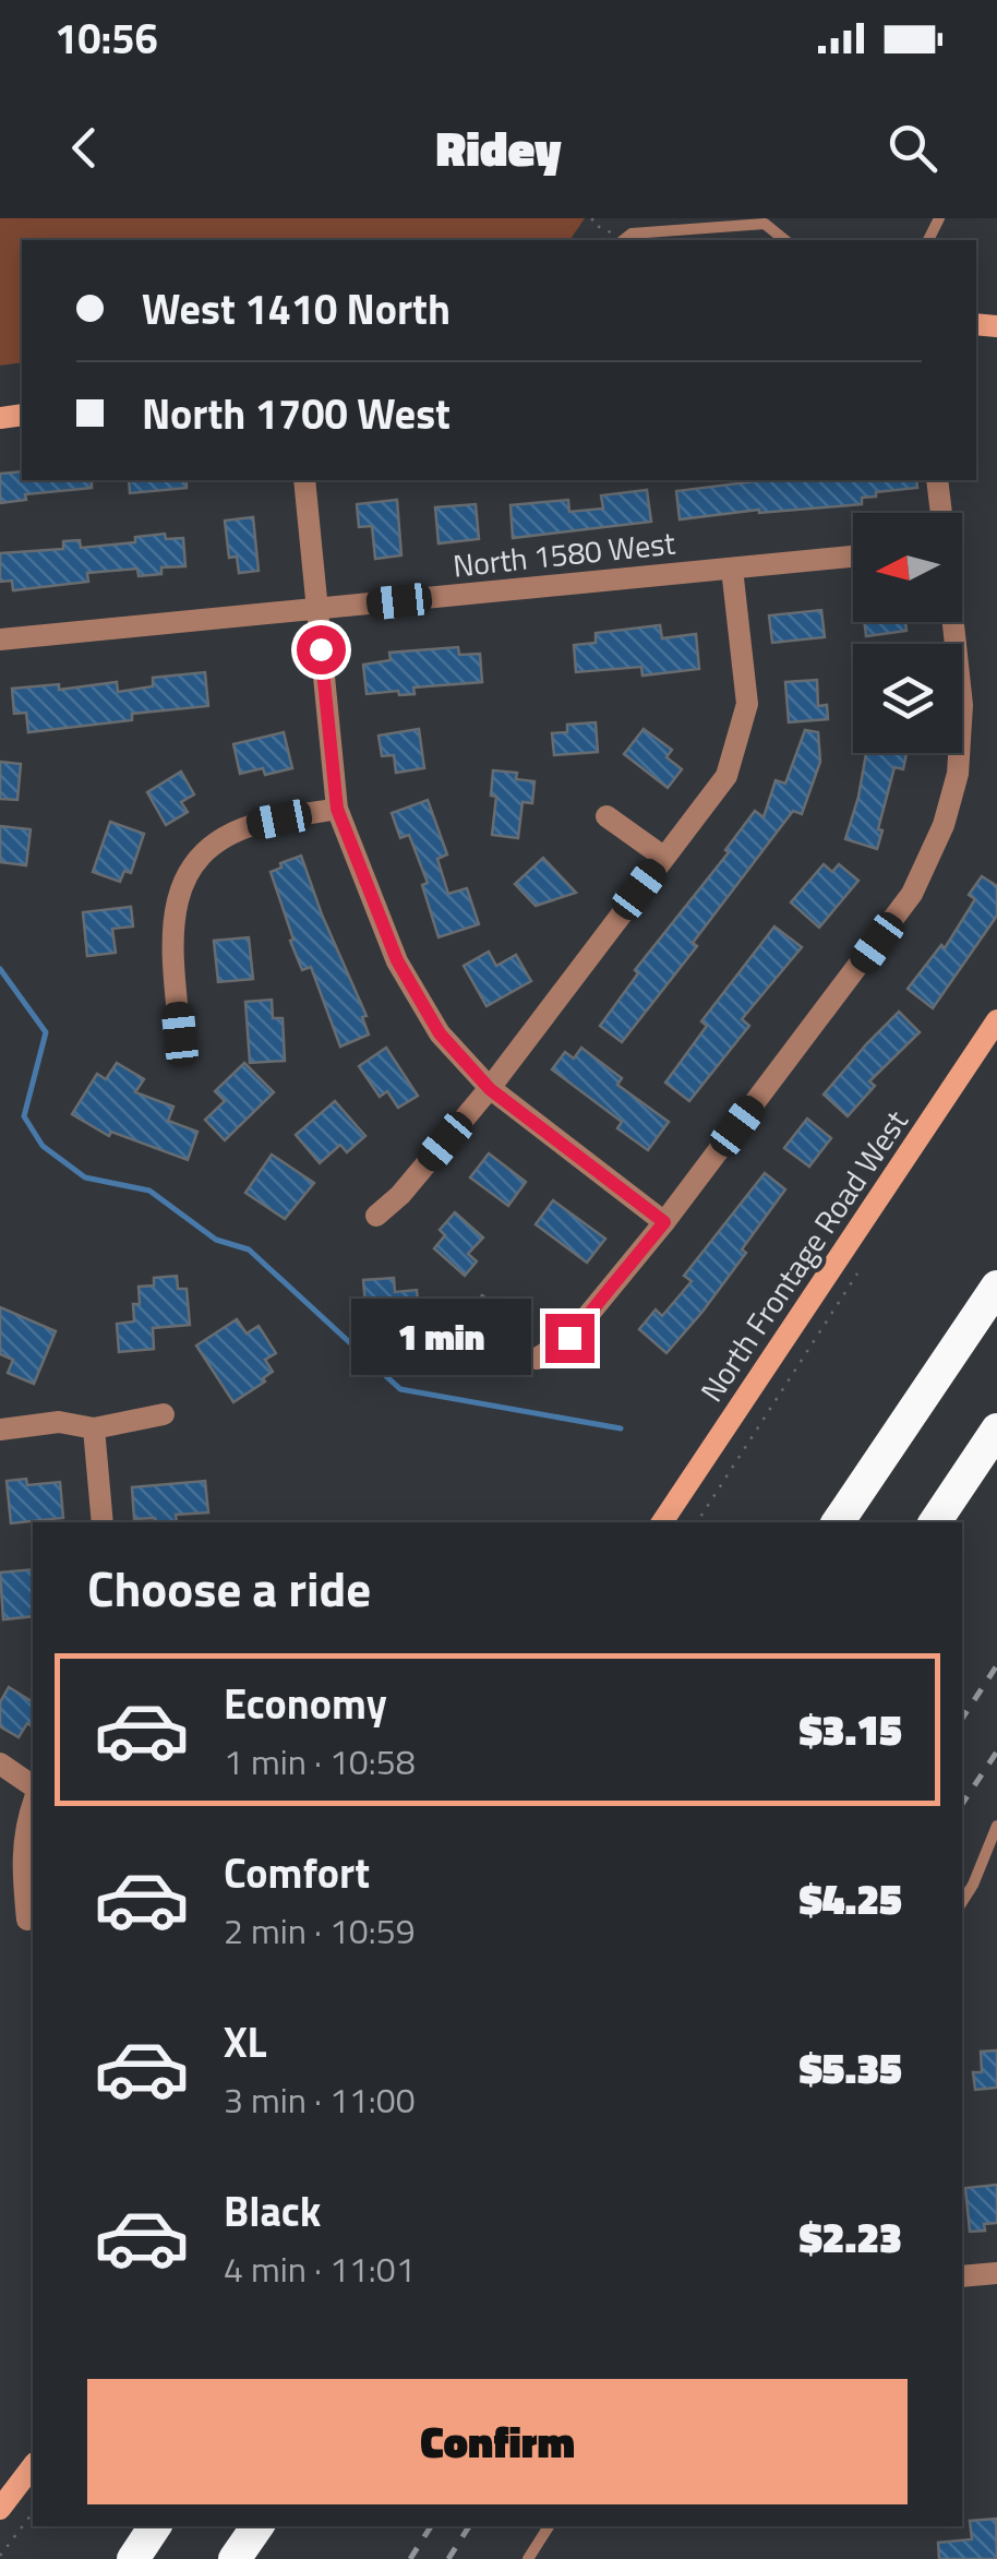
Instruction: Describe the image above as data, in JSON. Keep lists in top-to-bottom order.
{
  "streets": {
    "street": ["North 1580 West", "North Frontage Road West"]
  },
  "north": "left",
  "page": {
    "status": "10:56",
    "header": "Ridey",
    "banner": ["West 1410 North", "North 1700 West"],
    "bubble": "1 min",
    "heading": "Choose a ride",
    "list": [
      {
        "name": "Economy",
        "note": "1 min · 10:58",
        "value": "$3.15"
      },
      {
        "name": "Comfort",
        "note": "2 min · 10:59",
        "value": "$4.25"
      },
      {
        "name": "XL",
        "note": "3 min · 11:00",
        "value": "$5.35"
      },
      {
        "name": "Black",
        "note": "4 min · 11:01",
        "value": "$2.23"
      }
    ],
    "buttons": "Confirm"
  }
}
